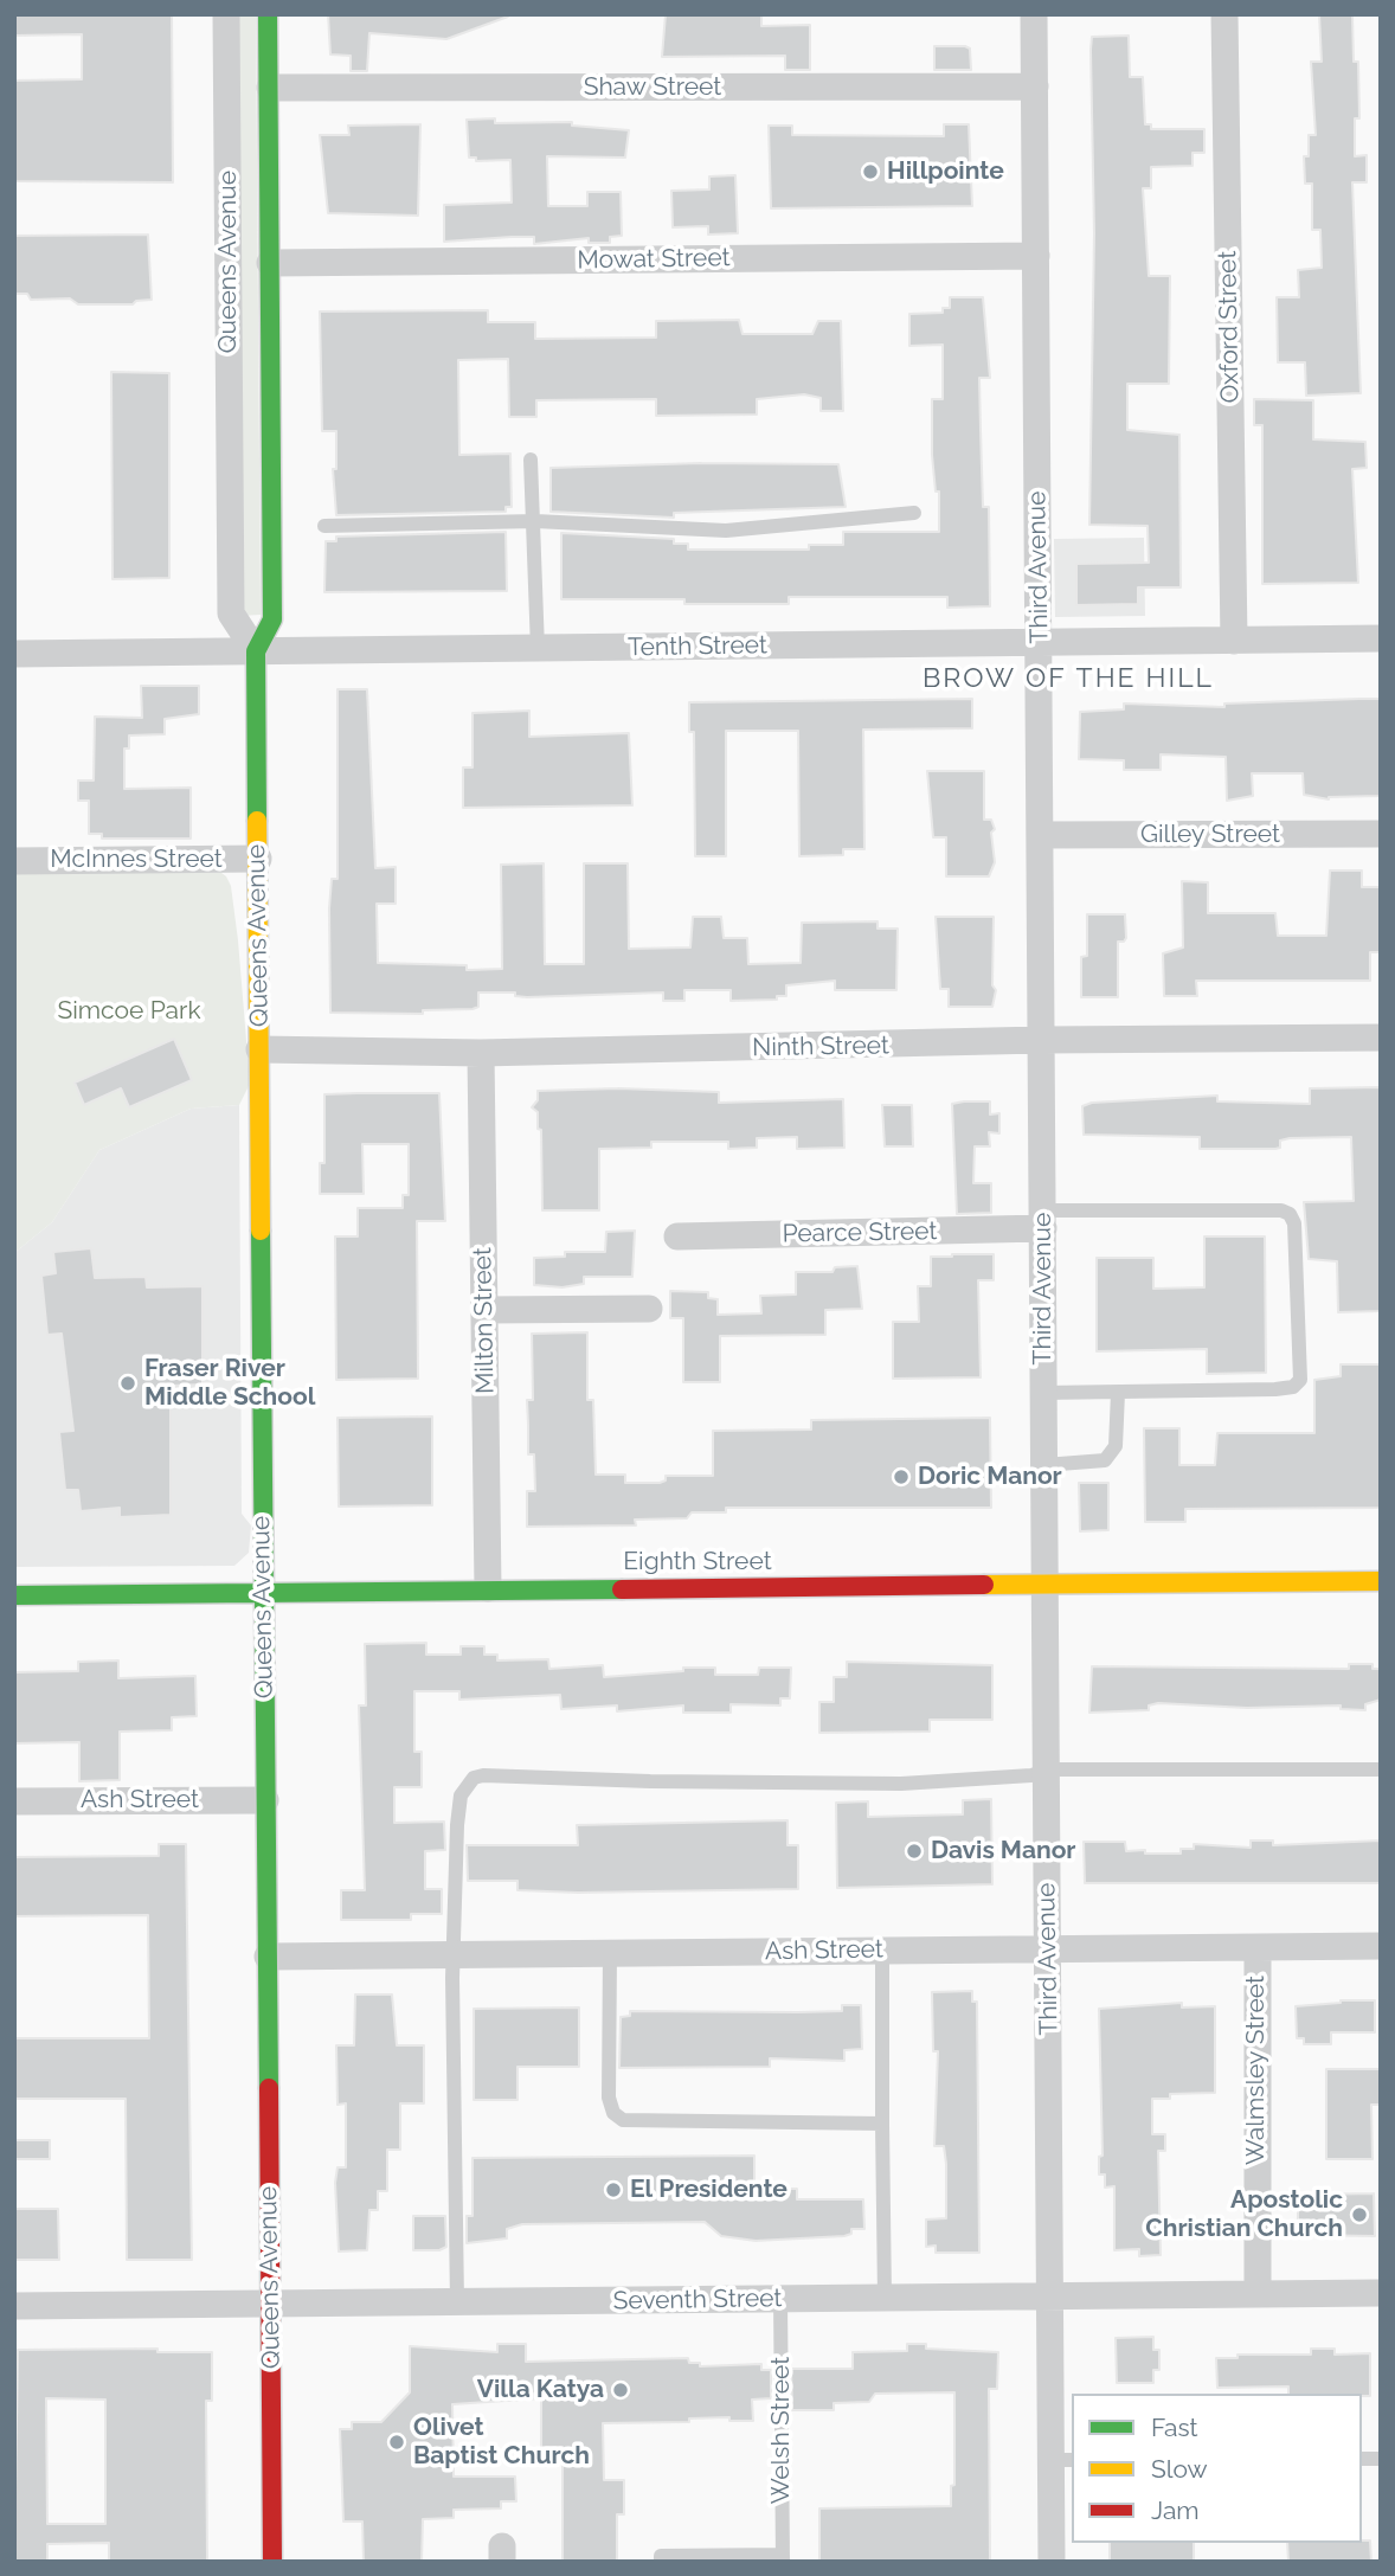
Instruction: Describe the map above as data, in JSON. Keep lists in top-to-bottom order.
{
  "streets": {
    "street": [
      "Shaw Street",
      "Mowat Street",
      "Queens Avenue",
      "Oxford Street",
      "Third Avenue",
      "Tenth Street",
      "Gilley Street",
      "McInnes Street",
      "Ninth Street",
      "Pearce Street",
      "Milton Street",
      "Eighth Street",
      "Ash Street",
      "Walmsley Street",
      "Seventh Street"
    ],
    "lane": ["Welsh Street"]
  },
  "crossings": [
    ["Shaw Street", "Queens Avenue"],
    ["Shaw Street", "Third Avenue"],
    ["Mowat Street", "Queens Avenue"],
    ["Mowat Street", "Third Avenue"],
    ["Queens Avenue", "Tenth Street"],
    ["Queens Avenue", "McInnes Street"],
    ["Queens Avenue", "Ninth Street"],
    ["Queens Avenue", "Eighth Street"],
    ["Queens Avenue", "Ash Street"],
    ["Queens Avenue", "Seventh Street"],
    ["Oxford Street", "Tenth Street"],
    ["Third Avenue", "Tenth Street"],
    ["Third Avenue", "Gilley Street"],
    ["Third Avenue", "Ninth Street"],
    ["Third Avenue", "Pearce Street"],
    ["Third Avenue", "Eighth Street"],
    ["Third Avenue", "Ash Street"],
    ["Third Avenue", "Seventh Street"],
    ["Ninth Street", "Milton Street"],
    ["Milton Street", "Eighth Street"],
    ["Ash Street", "Walmsley Street"],
    ["Walmsley Street", "Seventh Street"],
    ["Seventh Street", "Welsh Street"]
  ],
  "districts": ["BROW OF THE HILL"],
  "parks": ["Simcoe Park"],
  "places": [
    "Hillpointe",
    "Fraser River Middle School",
    "Doric Manor",
    "Davis Manor",
    "El Presidente",
    "Apostolic Christian Church",
    "Villa Katya",
    "Olivet Baptist Church"
  ],
  "legend": ["Fast", "Slow", "Jam"]
}
